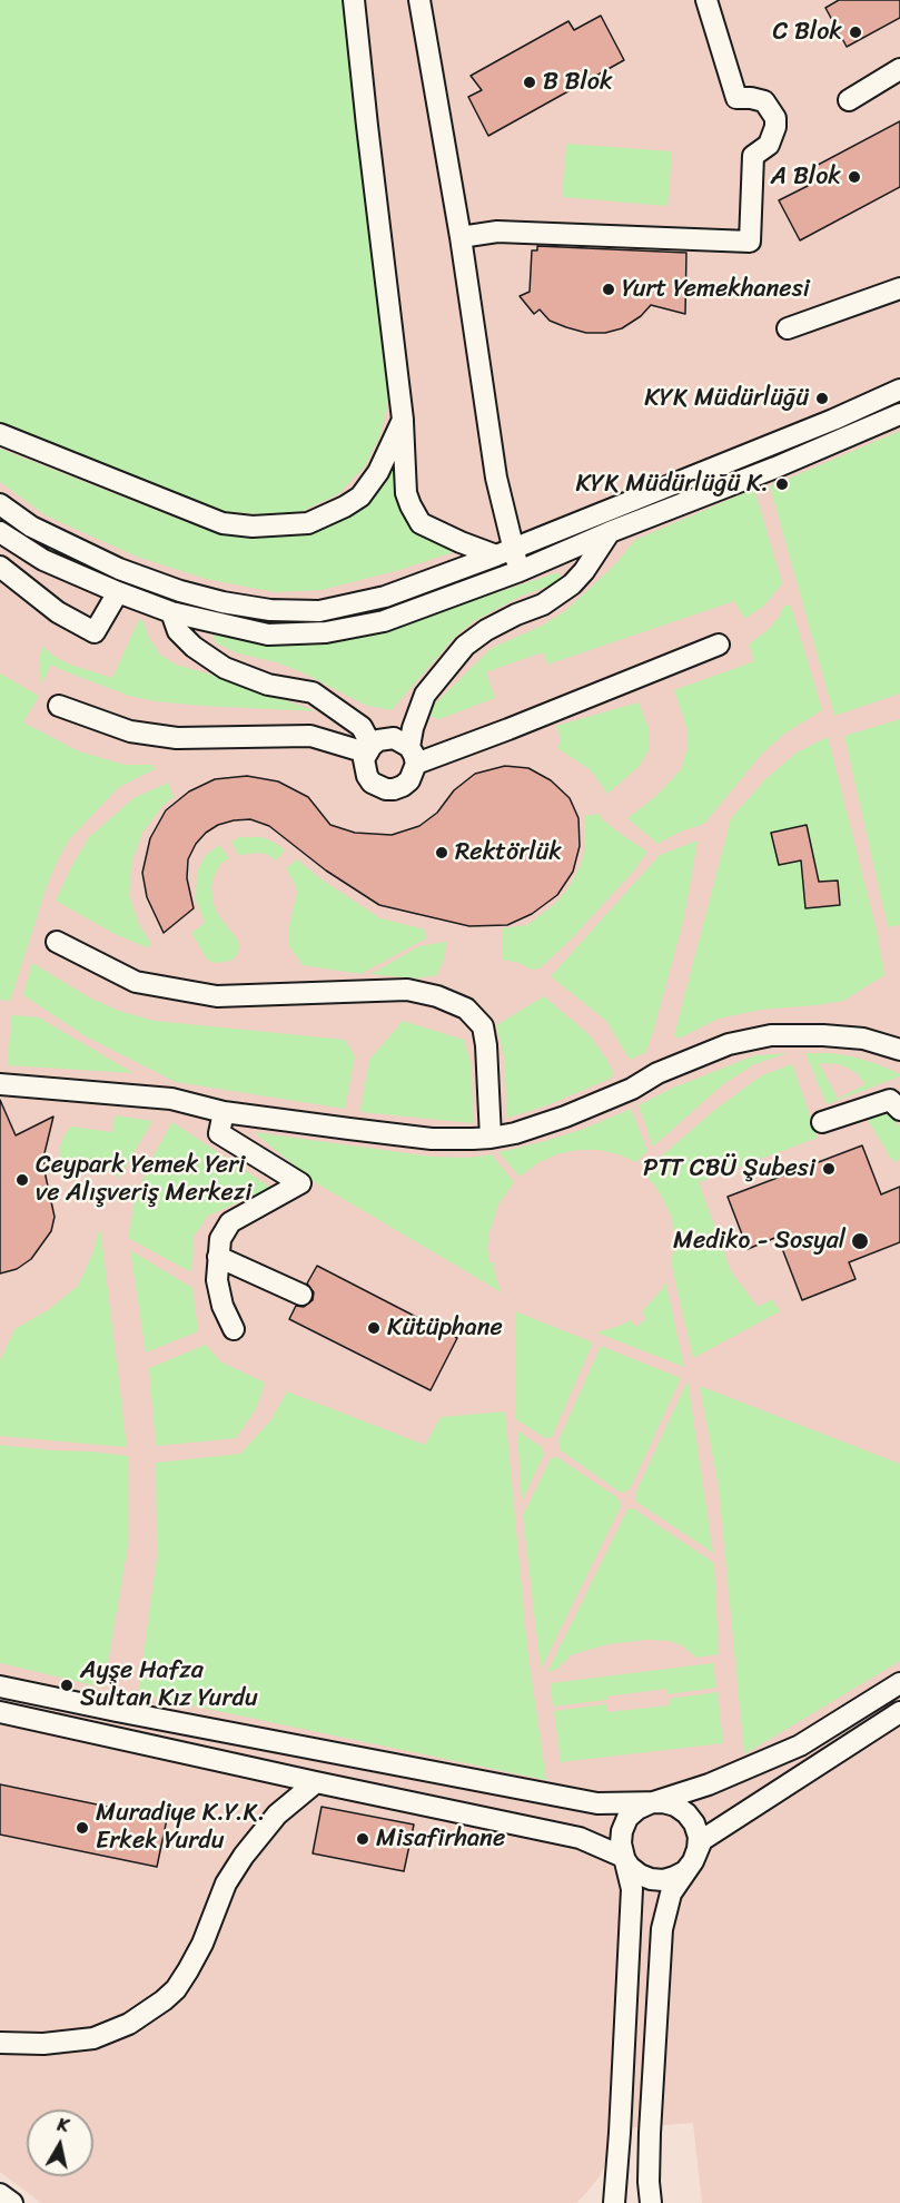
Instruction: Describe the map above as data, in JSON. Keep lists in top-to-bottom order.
{
  "places": [
    "C Blok",
    "B Blok",
    "A Blok",
    "Yurt Yemekhanesi",
    "KYK Müdürlüğü",
    "KYK Müdürlüğü K.",
    "Rektörlük",
    "PTT CBÜ Şubesi",
    "Ceypark Yemek Yeri ve Alışveriş Merkezi",
    "Mediko - Sosyal",
    "Kütüphane",
    "Ayşe Hafza Sultan Kız Yurdu",
    "Muradiye K.Y.K. Erkek Yurdu",
    "Misafirhane"
  ],
  "north": "top"
}
